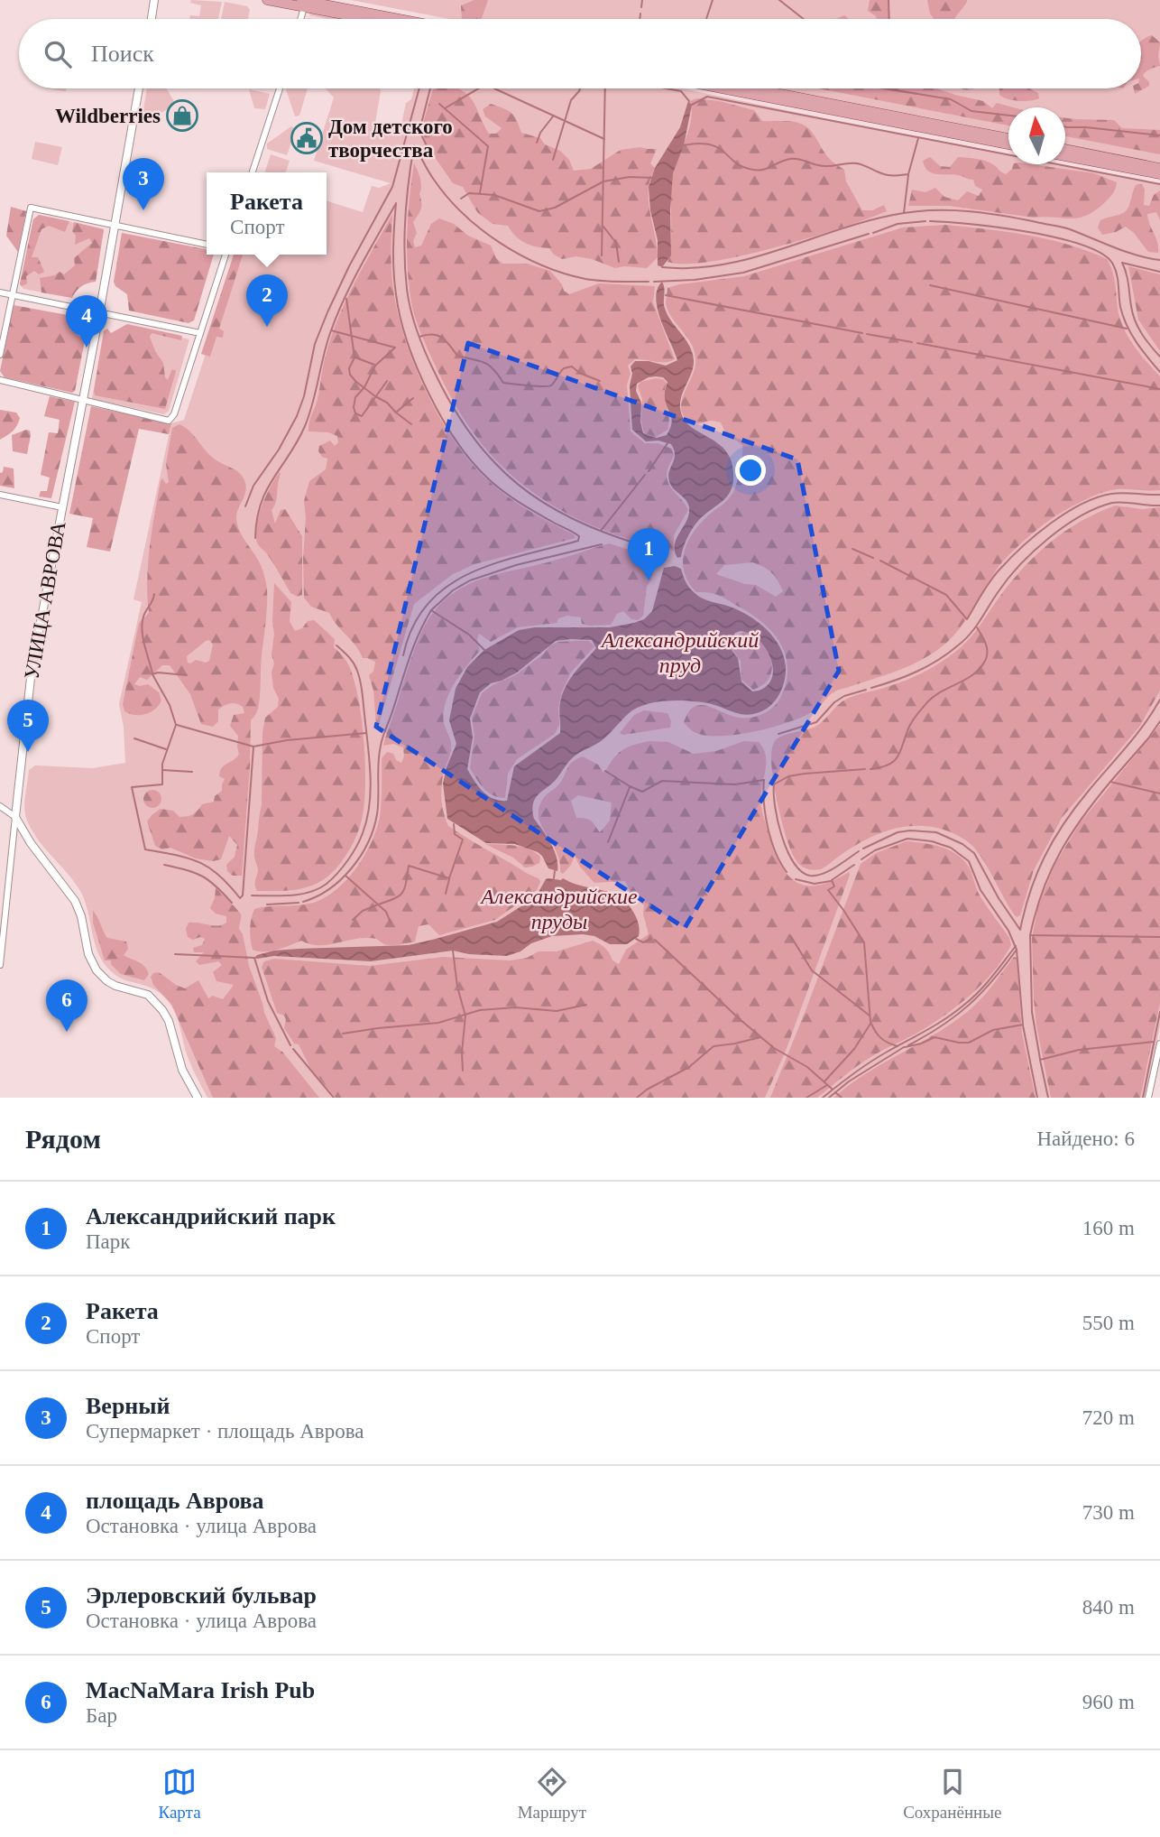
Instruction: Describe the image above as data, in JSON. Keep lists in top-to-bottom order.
{
  "streets": {
    "street": ["УЛИЦА АВРОВА"]
  },
  "water": ["Александрийский пруд", "Александрийские пруды"],
  "places": {
    "shop": ["Wildberries"],
    "public building": ["Дом детского творчества"]
  },
  "north": "top",
  "page": {
    "search": "Поиск",
    "pins": [
      "3",
      "2",
      "4",
      "1",
      "5",
      "6"
    ],
    "popup": ["Ракета", "Спорт"],
    "heading": ["Рядом", "Найдено: 6"],
    "list": [
      {
        "mark": "1",
        "name": "Александрийский парк",
        "note": "Парк",
        "value": "160 m"
      },
      {
        "mark": "2",
        "name": "Ракета",
        "note": "Спорт",
        "value": "550 m"
      },
      {
        "mark": "3",
        "name": "Верный",
        "note": "Супермаркет · площадь Аврова",
        "value": "720 m"
      },
      {
        "mark": "4",
        "name": "площадь Аврова",
        "note": "Остановка · улица Аврова",
        "value": "730 m"
      },
      {
        "mark": "5",
        "name": "Эрлеровский бульвар",
        "note": "Остановка · улица Аврова",
        "value": "840 m"
      },
      {
        "mark": "6",
        "name": "MacNaMara Irish Pub",
        "note": "Бар",
        "value": "960 m"
      }
    ],
    "nav": ["Карта", "Маршрут", "Сохранённые"]
  }
}
